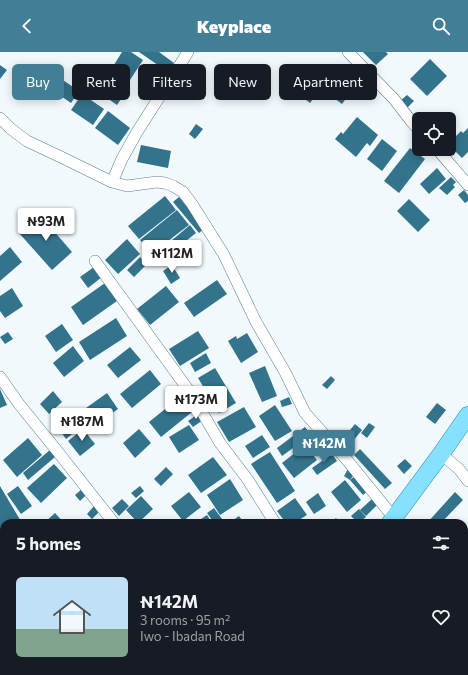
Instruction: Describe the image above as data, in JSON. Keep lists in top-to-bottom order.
{
  "page": {
    "header": "Keyplace",
    "chip": [
      "Buy",
      "Rent",
      "Filters",
      "New",
      "Apartment"
    ],
    "price": [
      "₦93M",
      "₦112M",
      "₦173M",
      "₦187M",
      "₦142M"
    ],
    "heading": "5 homes",
    "list": [
      {
        "name": "₦142M",
        "note": "3 rooms · 95 m² · Iwo - Ibadan Road"
      }
    ]
  }
}
